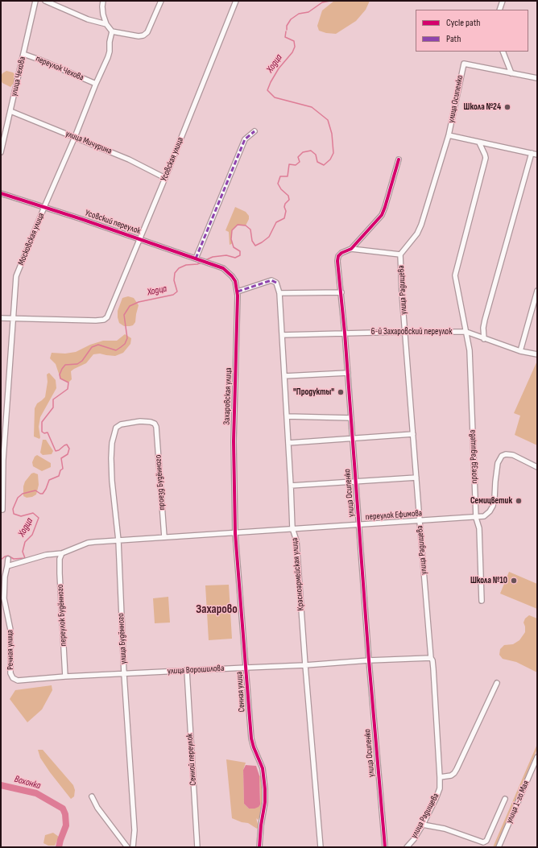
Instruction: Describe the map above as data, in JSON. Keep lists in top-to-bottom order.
{
  "streets": {
    "street": [
      "переулок Чехова",
      "улица Чехова",
      "улица Осипенко",
      "улица Мичурина",
      "Усовская улица",
      "Усовский переулок",
      "Московская улица",
      "улица Радищева",
      "6-й Захаровский переулок",
      "Захаровская улица",
      "проезд Радищева",
      "проезд Будённого",
      "переулок Ефимова",
      "Красноармейская улица",
      "переулок Будённого",
      "улица Будённого",
      "Речная улица",
      "улица Ворошилова",
      "Сенная улица",
      "Сенной переулок",
      "улица 1-го Мая"
    ]
  },
  "crossings": [
    ["переулок Чехова", "улица Чехова"],
    ["переулок Чехова", "Московская улица"],
    ["улица Чехова", "улица Мичурина"],
    ["улица Осипенко", "улица Радищева"],
    ["улица Осипенко", "6-й Захаровский переулок"],
    ["улица Осипенко", "переулок Ефимова"],
    ["улица Осипенко", "улица Ворошилова"],
    ["улица Мичурина", "Усовская улица"],
    ["улица Мичурина", "Московская улица"],
    ["Усовская улица", "Усовский переулок"],
    ["Усовская улица", "Московская улица"],
    ["Усовский переулок", "Московская улица"],
    ["Усовский переулок", "Захаровская улица"],
    ["улица Радищева", "6-й Захаровский переулок"],
    ["улица Радищева", "переулок Ефимова"],
    ["улица Радищева", "улица Ворошилова"],
    ["6-й Захаровский переулок", "проезд Радищева"],
    ["6-й Захаровский переулок", "Красноармейская улица"],
    ["Захаровская улица", "переулок Ефимова"],
    ["Захаровская улица", "Красноармейская улица"],
    ["Захаровская улица", "Сенная улица"],
    ["проезд Радищева", "переулок Ефимова"],
    ["проезд Будённого", "переулок Ефимова"],
    ["проезд Будённого", "улица Будённого"],
    ["переулок Ефимова", "Красноармейская улица"],
    ["переулок Ефимова", "переулок Будённого"],
    ["переулок Ефимова", "улица Будённого"],
    ["переулок Ефимова", "Речная улица"],
    ["переулок Ефимова", "Сенная улица"],
    ["Красноармейская улица", "улица Ворошилова"],
    ["переулок Будённого", "улица Ворошилова"],
    ["улица Будённого", "улица Ворошилова"],
    ["Речная улица", "улица Ворошилова"],
    ["улица Ворошилова", "Сенная улица"],
    ["улица Ворошилова", "Сенной переулок"]
  ],
  "districts": ["Захарово"],
  "water": ["Ходца", "Вохонка"],
  "places": [
    "Школа №24",
    "\"Продукты\"",
    "Семицветик",
    "Школа №10"
  ],
  "legend": ["Cycle path", "Path"]
}
